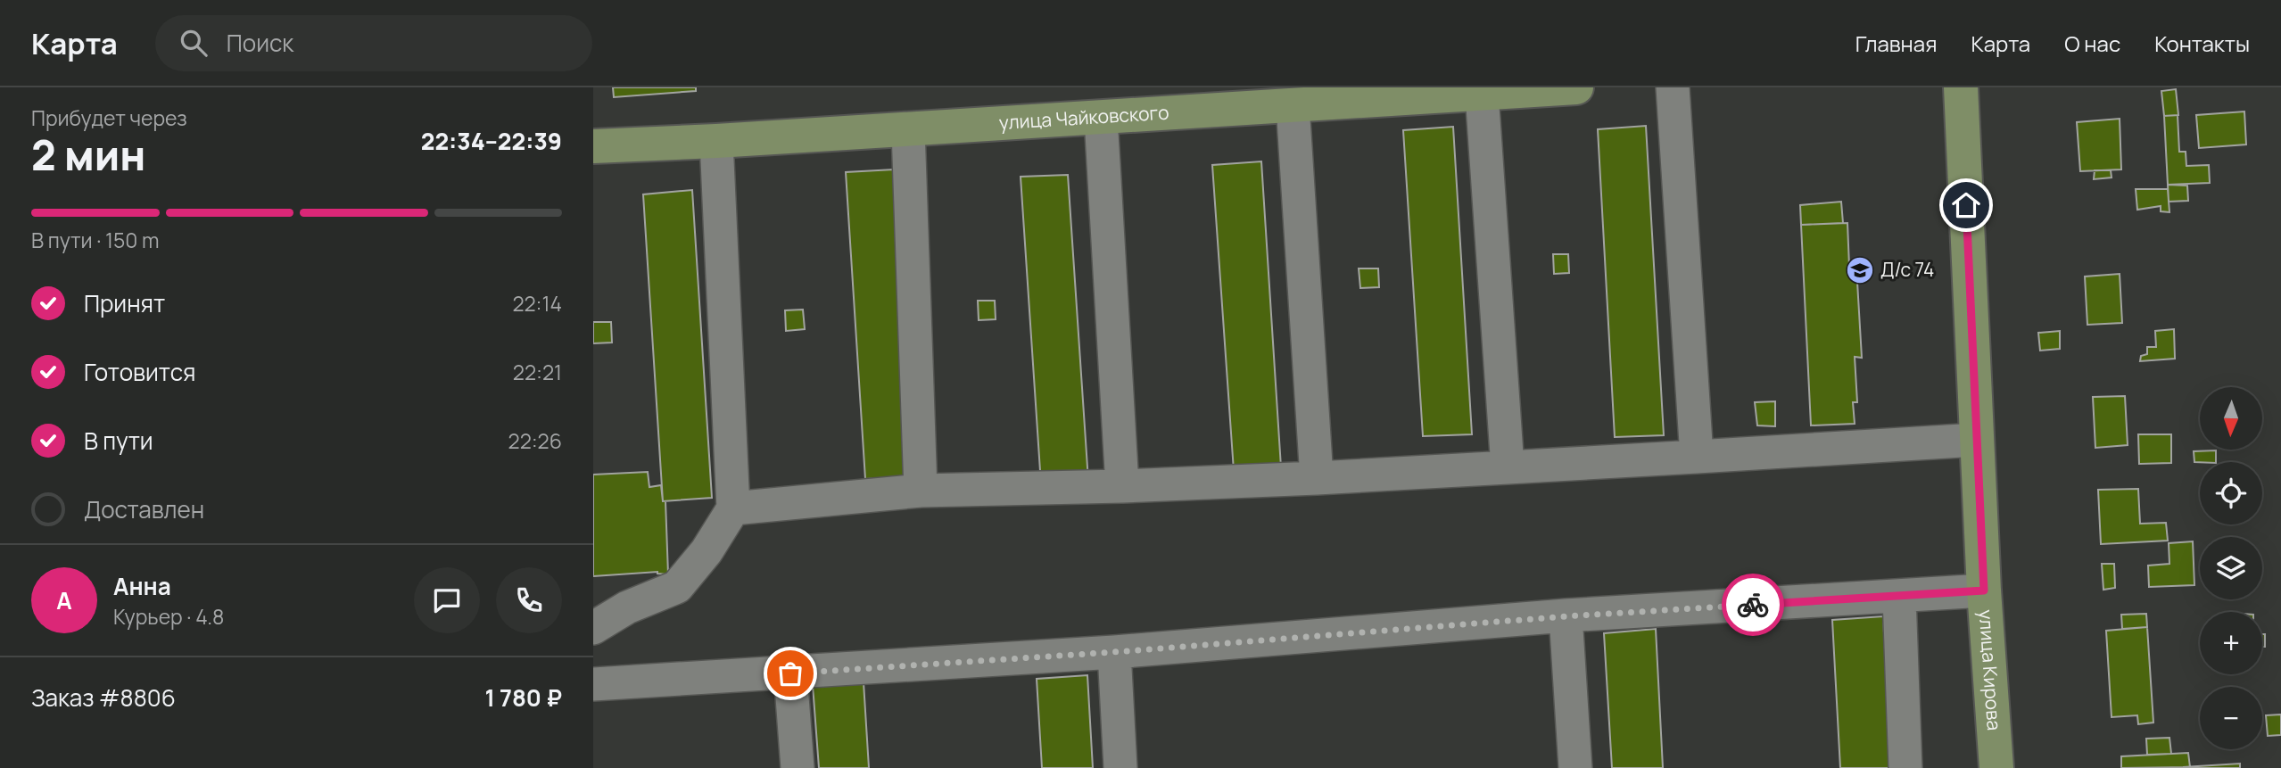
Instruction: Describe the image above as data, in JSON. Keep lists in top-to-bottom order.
{
  "streets": {
    "main road": ["улица Чайковского", "улица Кирова"]
  },
  "places": {
    "school or university": ["Д/с 74"]
  },
  "north": "bottom",
  "page": {
    "header": "Карта",
    "search": "Поиск",
    "nav": [
      "Главная",
      "Карта",
      "О нас",
      "Контакты"
    ],
    "heading": ["2 мин", "Прибудет через", "22:34–22:39"],
    "panel": [
      "Анна",
      "Курьер · 4.8",
      "Заказ #8806",
      "1 780 ₽"
    ],
    "bar": "В пути · 150 m",
    "list": [
      ["Принят", "22:14"],
      ["Готовится", "22:21"],
      ["В пути", "22:26"],
      "Доставлен"
    ],
    "map_buttons": ["+", "−"],
    "round": "А"
  }
}
